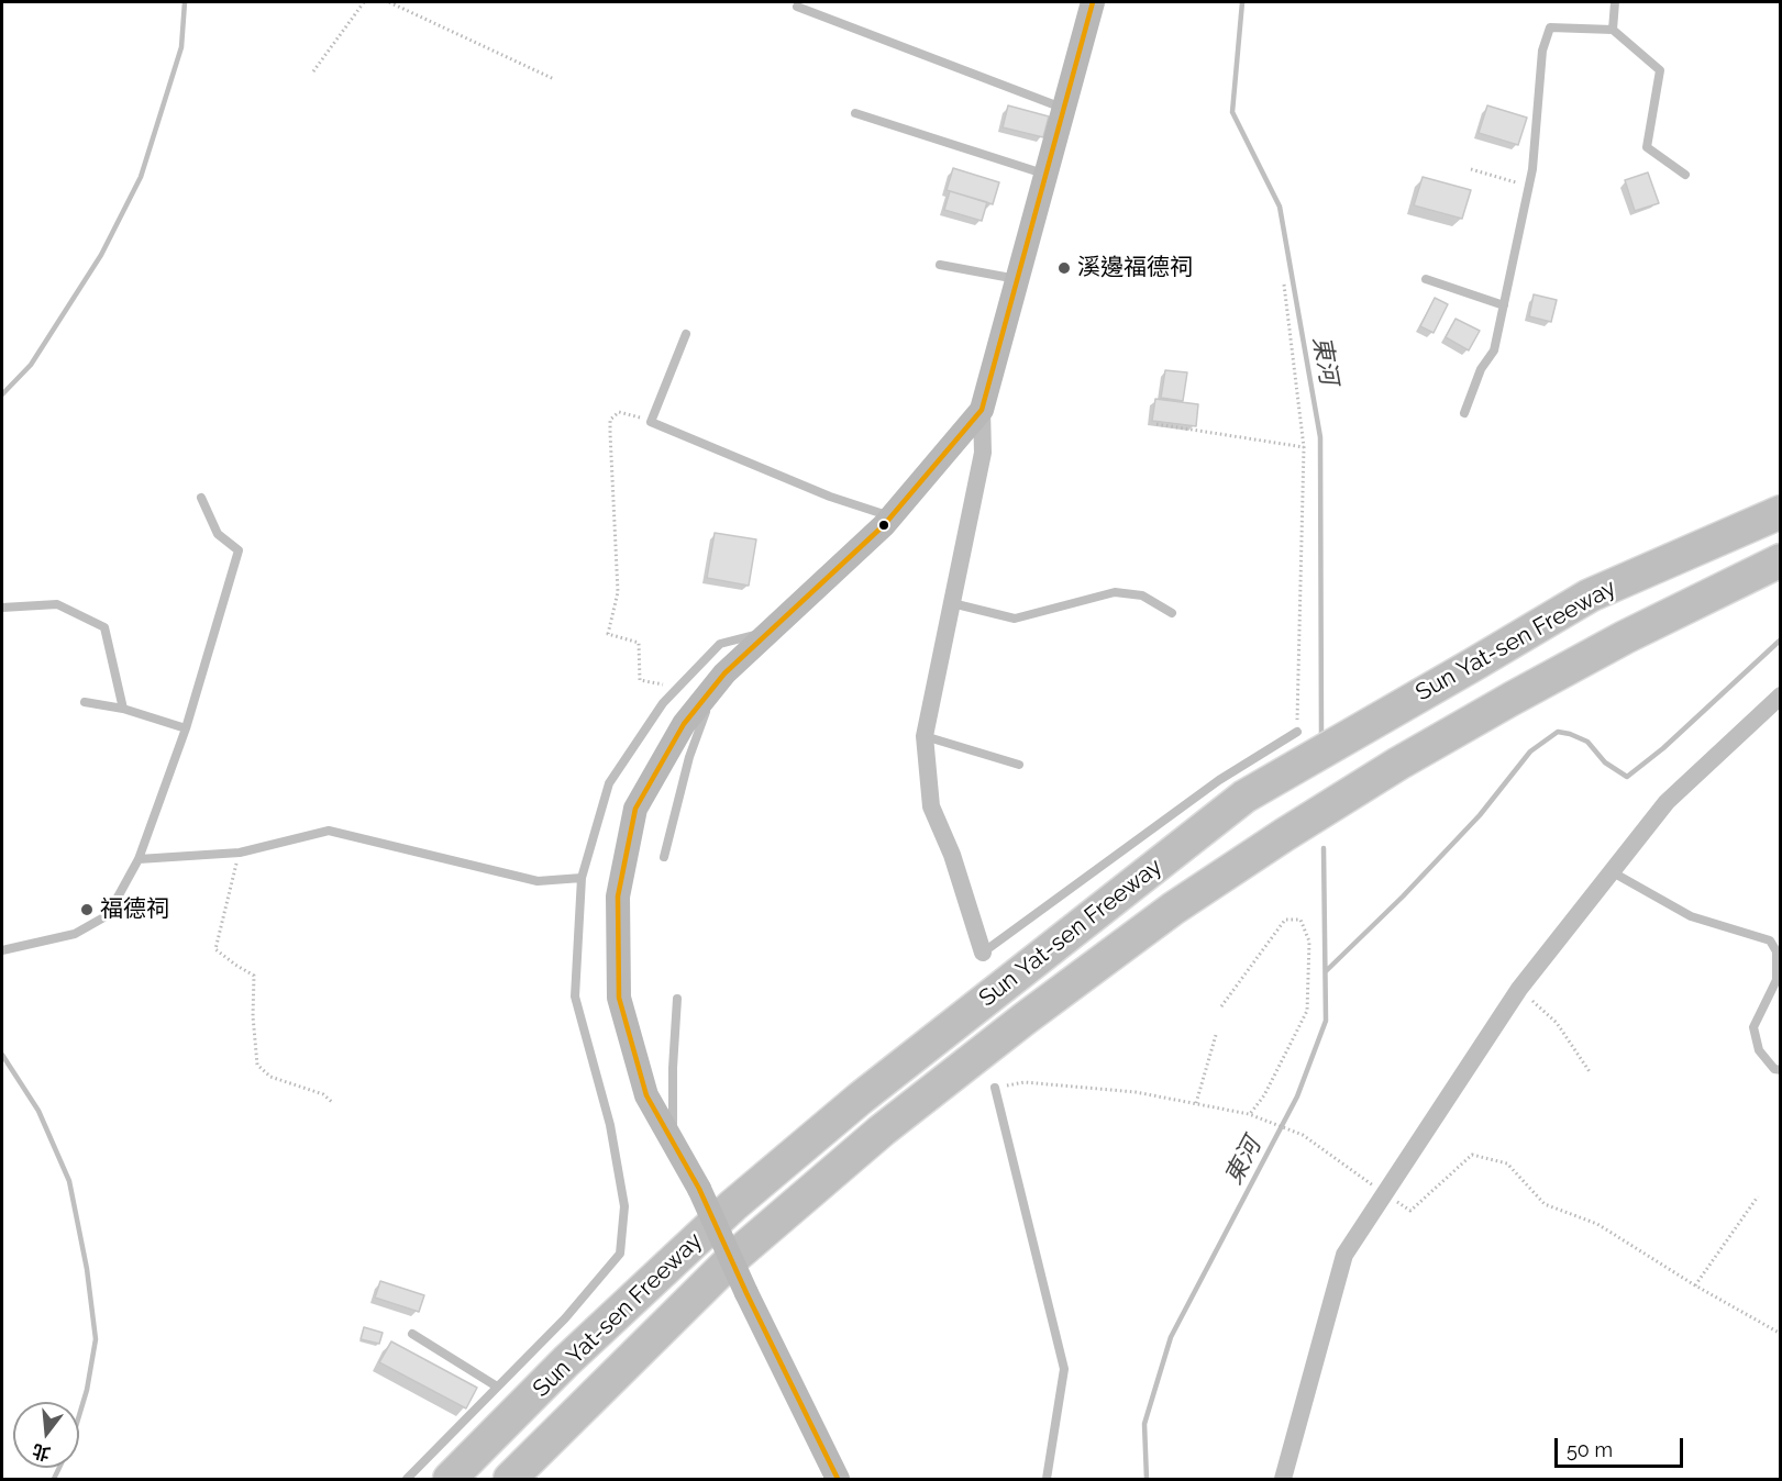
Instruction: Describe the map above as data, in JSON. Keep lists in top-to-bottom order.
{
  "streets": {
    "highway": ["Sun Yat-sen Freeway"]
  },
  "water": ["東河"],
  "places": ["溪邊福德祠", "福德祠"],
  "scale_bar": "50 m",
  "north": "bottom"
}
